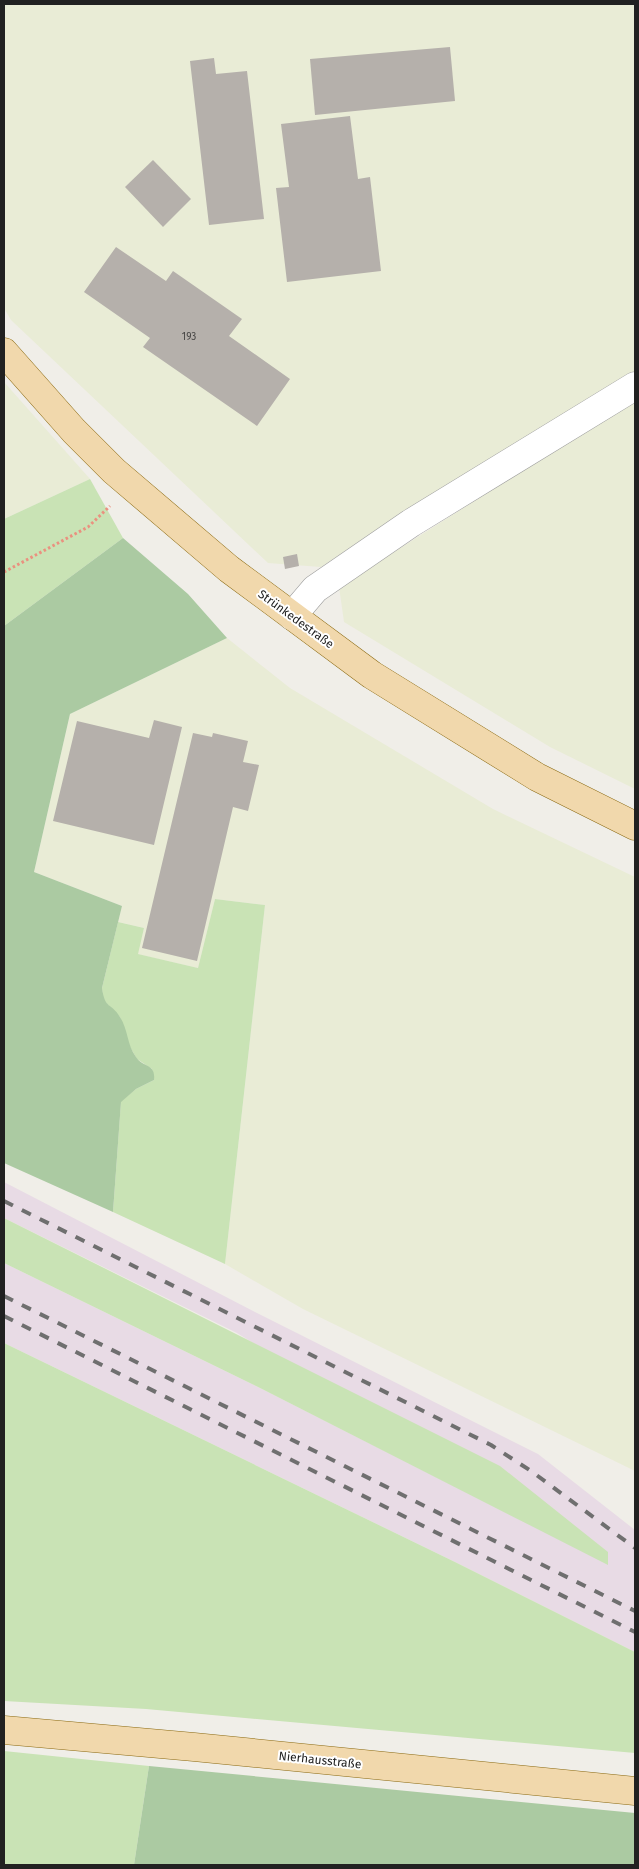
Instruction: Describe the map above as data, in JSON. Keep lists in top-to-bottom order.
{
  "streets": {
    "main road": ["Strünkedestraße", "Nierhausstraße"]
  },
  "house_numbers": ["193"]
}
